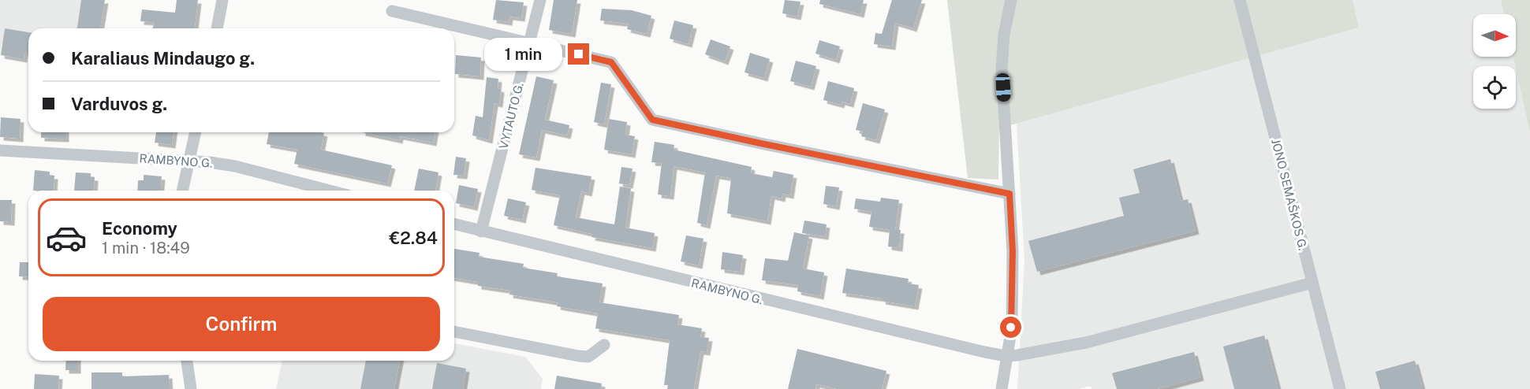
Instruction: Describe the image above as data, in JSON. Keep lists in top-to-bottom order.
{
  "streets": {
    "street": ["VYTAUTO G.", "RAMBYNO G.", "JONO SEMAŠKOS G."]
  },
  "crossings": [
    ["VYTAUTO G.", "RAMBYNO G."],
    ["RAMBYNO G.", "JONO SEMAŠKOS G."]
  ],
  "north": "right",
  "page": {
    "banner": ["Karaliaus Mindaugo g.", "Varduvos g."],
    "bubble": "1 min",
    "list": [
      {
        "name": "Economy",
        "note": "1 min · 18:49",
        "value": "€2.84"
      }
    ],
    "buttons": "Confirm"
  }
}
